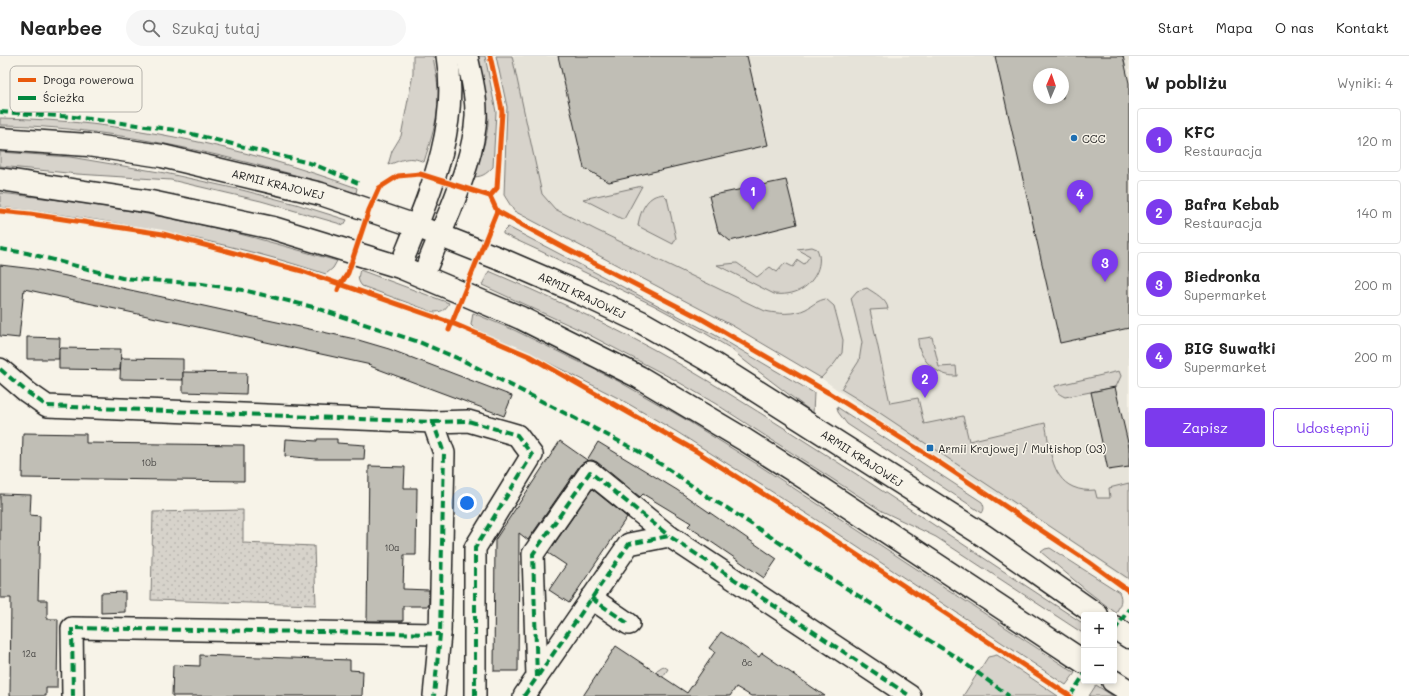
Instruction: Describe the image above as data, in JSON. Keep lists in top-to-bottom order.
{
  "streets": {
    "main road": ["ARMII KRAJOWEJ"]
  },
  "places": {
    "other": ["CCC"],
    "transit": ["Armii Krajowej / Multishop (03)"]
  },
  "house_numbers": [
    "10b",
    "10a",
    "12a",
    "8c"
  ],
  "legend": ["Droga rowerowa", "Ścieżka"],
  "north": "top",
  "page": {
    "header": "Nearbee",
    "search": "Szukaj tutaj",
    "nav": [
      "Start",
      "Mapa",
      "O nas",
      "Kontakt"
    ],
    "heading": ["W pobliżu", "Wyniki: 4"],
    "list": [
      {
        "mark": "1",
        "name": "KFC",
        "note": "Restauracja",
        "value": "120 m"
      },
      {
        "mark": "2",
        "name": "Bafra Kebab",
        "note": "Restauracja",
        "value": "140 m"
      },
      {
        "mark": "3",
        "name": "Biedronka",
        "note": "Supermarket",
        "value": "200 m"
      },
      {
        "mark": "4",
        "name": "BIG Suwałki",
        "note": "Supermarket",
        "value": "200 m"
      }
    ],
    "pins": [
      "1",
      "4",
      "3",
      "2"
    ],
    "buttons": ["Zapisz", "Udostępnij"],
    "map_buttons": ["+", "−"]
  }
}
